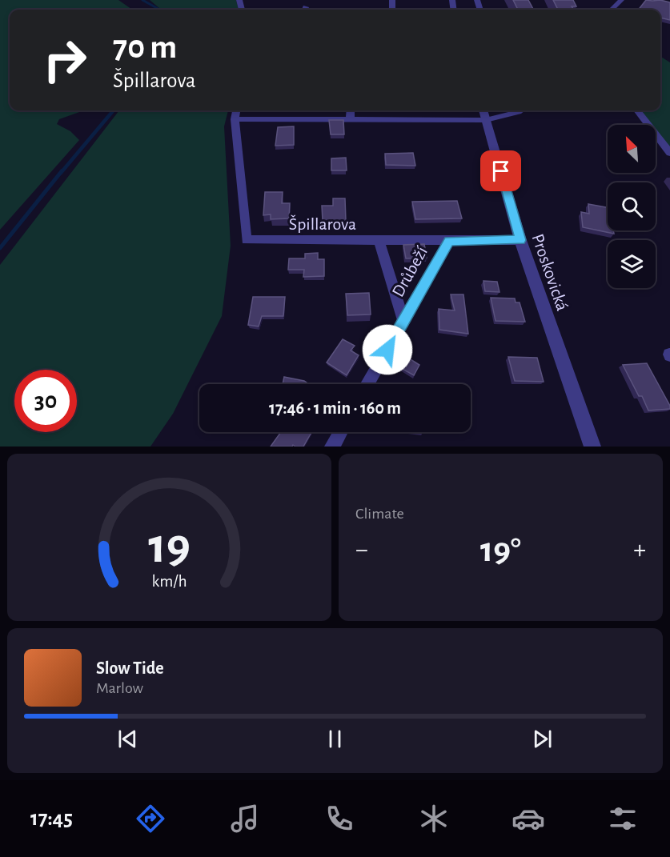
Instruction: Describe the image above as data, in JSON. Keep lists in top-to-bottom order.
{
  "streets": {
    "street": ["Špillarova", "Drůbeží", "Proskovická"]
  },
  "crossings": [
    ["Špillarova", "Drůbeží"],
    ["Špillarova", "Proskovická"]
  ],
  "north": "top left",
  "page": {
    "turn": ["70 m", "Špillarova"],
    "limit": "30",
    "trip": "17:46 · 1 min · 160 m",
    "tile": "Climate",
    "heat": ["−", "19°", "+"],
    "song": ["Slow Tide", "Marlow"],
    "tabs": "17:45",
    "gauge": ["19", "km/h"]
  }
}
